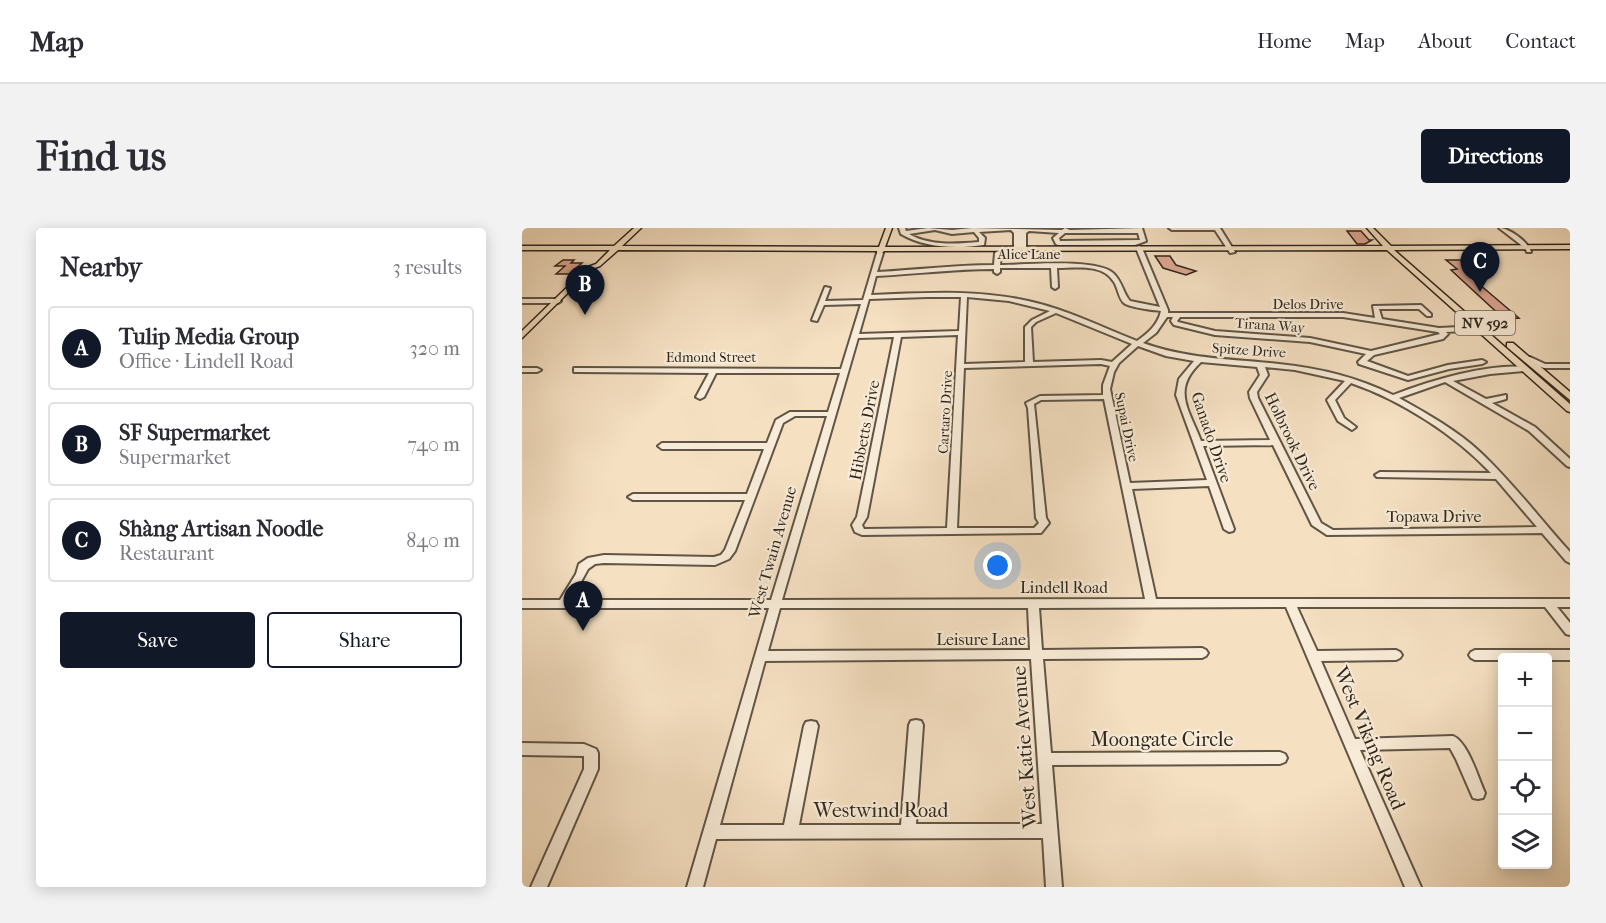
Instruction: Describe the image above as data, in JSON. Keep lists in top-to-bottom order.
{
  "streets": {
    "main road": ["NV 592", "West Twain Avenue"],
    "street": [
      "Alice Lane",
      "Delos Drive",
      "Tirana Way",
      "Spitze Drive",
      "Edmond Street",
      "Cartaro Drive",
      "Supai Drive",
      "Hibbetts Drive",
      "Ganado Drive",
      "Holbrook Drive",
      "Topawa Drive",
      "Lindell Road",
      "Leisure Lane",
      "West Viking Road",
      "Moongate Circle",
      "West Katie Avenue",
      "Westwind Road"
    ]
  },
  "crossings": [
    ["Alice Lane", "Delos Drive"],
    ["Alice Lane", "West Twain Avenue"],
    ["Delos Drive", "NV 592"],
    ["Delos Drive", "Tirana Way"],
    ["Spitze Drive", "Cartaro Drive"],
    ["Spitze Drive", "Ganado Drive"],
    ["Spitze Drive", "Holbrook Drive"],
    ["Spitze Drive", "Topawa Drive"],
    ["Spitze Drive", "West Twain Avenue"],
    ["Edmond Street", "West Twain Avenue"],
    ["Cartaro Drive", "Hibbetts Drive"],
    ["Supai Drive", "Lindell Road"],
    ["Holbrook Drive", "Topawa Drive"],
    ["West Twain Avenue", "Lindell Road"],
    ["West Twain Avenue", "Leisure Lane"],
    ["West Twain Avenue", "Westwind Road"],
    ["Lindell Road", "West Viking Road"],
    ["Lindell Road", "West Katie Avenue"],
    ["Leisure Lane", "West Katie Avenue"],
    ["Moongate Circle", "West Katie Avenue"],
    ["West Katie Avenue", "Westwind Road"]
  ],
  "page": {
    "header": "Map",
    "nav": [
      "Home",
      "Map",
      "About",
      "Contact"
    ],
    "buttons": [
      "Directions",
      ["Save", "Share"]
    ],
    "title": "Find us",
    "heading": ["Nearby", "3 results"],
    "pins": ["C", "B", "A"],
    "list": [
      {
        "mark": "A",
        "name": "Tulip Media Group",
        "note": "Office · Lindell Road",
        "value": "320 m"
      },
      {
        "mark": "B",
        "name": "SF Supermarket",
        "note": "Supermarket",
        "value": "740 m"
      },
      {
        "mark": "C",
        "name": "Shàng Artisan Noodle",
        "note": "Restaurant",
        "value": "840 m"
      }
    ],
    "map_buttons": ["+", "−"]
  }
}
